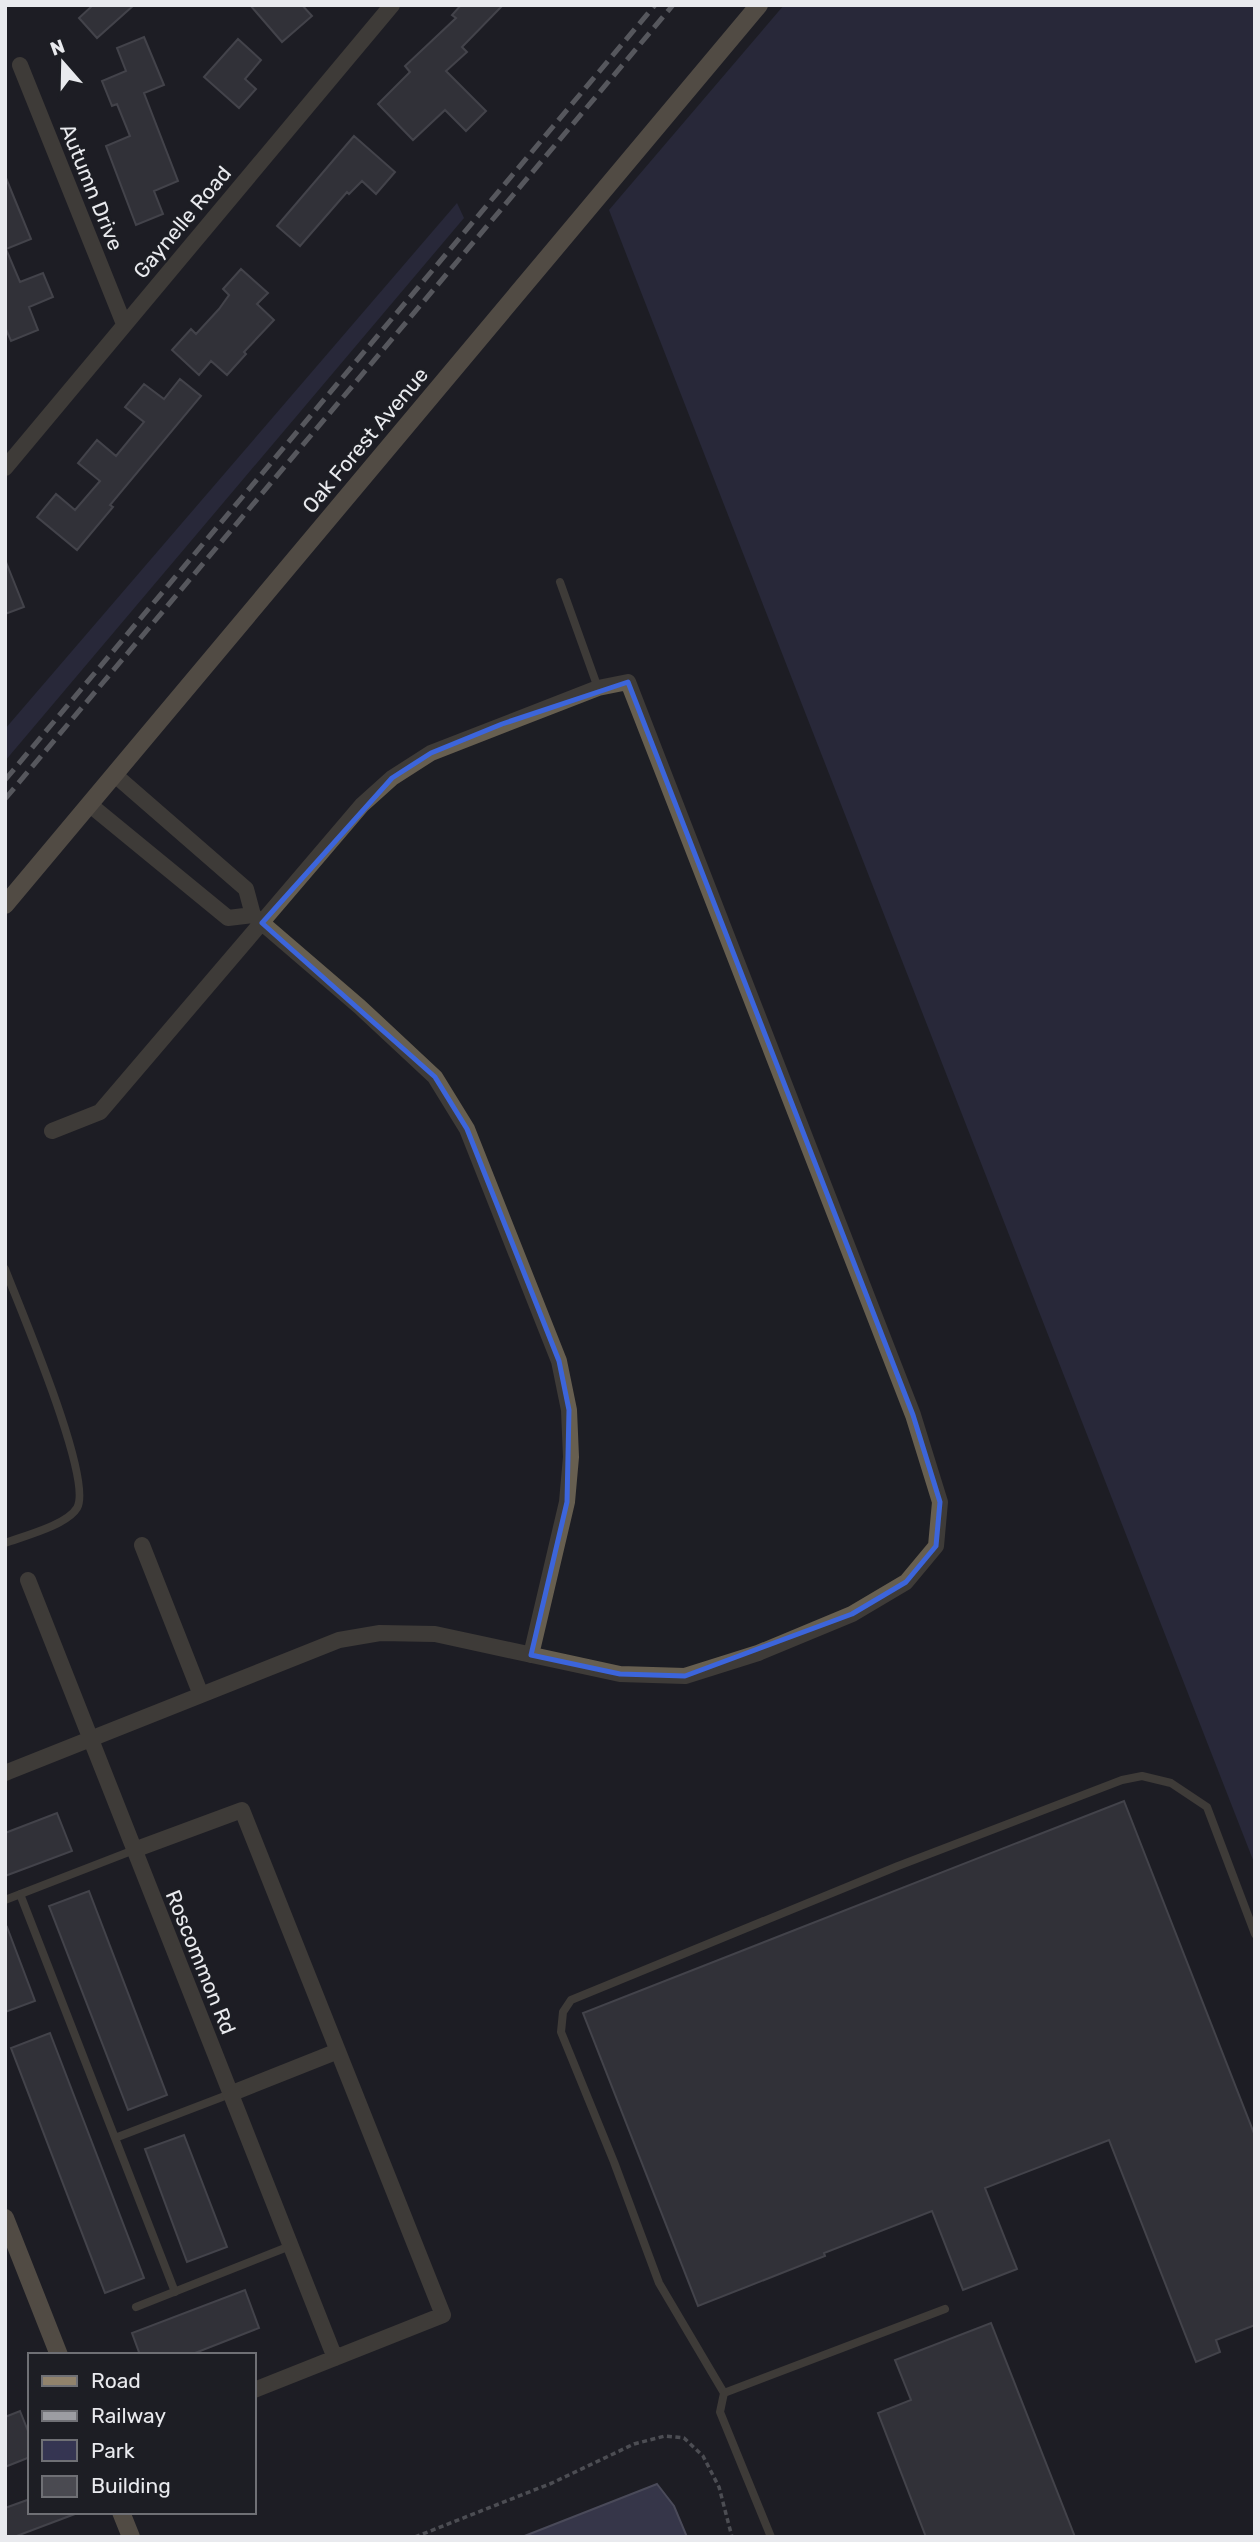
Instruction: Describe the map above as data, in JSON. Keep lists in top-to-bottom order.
{
  "streets": {
    "street": [
      "Autumn Drive",
      "Gaynelle Road",
      "Oak Forest Avenue",
      "Roscommon Rd"
    ]
  },
  "crossings": [
    ["Autumn Drive", "Gaynelle Road"]
  ],
  "legend": [
    "Road",
    "Railway",
    "Park",
    "Building"
  ],
  "north": "top"
}
